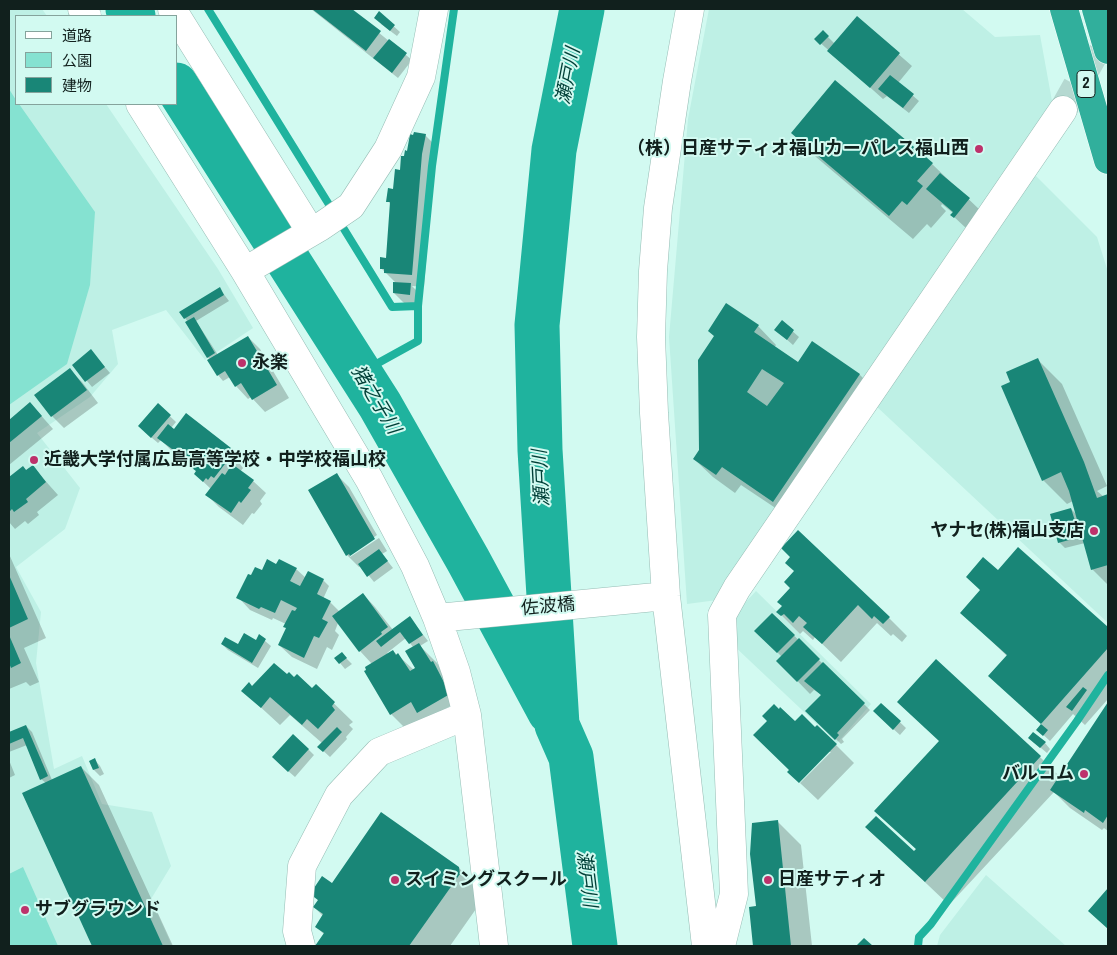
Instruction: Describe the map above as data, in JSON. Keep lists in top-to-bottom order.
{
  "streets": {
    "highway": ["2"],
    "street": ["佐波橋"]
  },
  "water": ["瀬戸川", "猪之子川"],
  "places": [
    "（株）日産サティオ福山カーパレス福山西",
    "永楽",
    "近畿大学付属広島高等学校・中学校福山校",
    "ヤナセ(株)福山支店",
    "バルコム",
    "スイミングスクール",
    "日産サティオ",
    "サブグラウンド"
  ],
  "legend": ["道路", "公園", "建物"]
}
